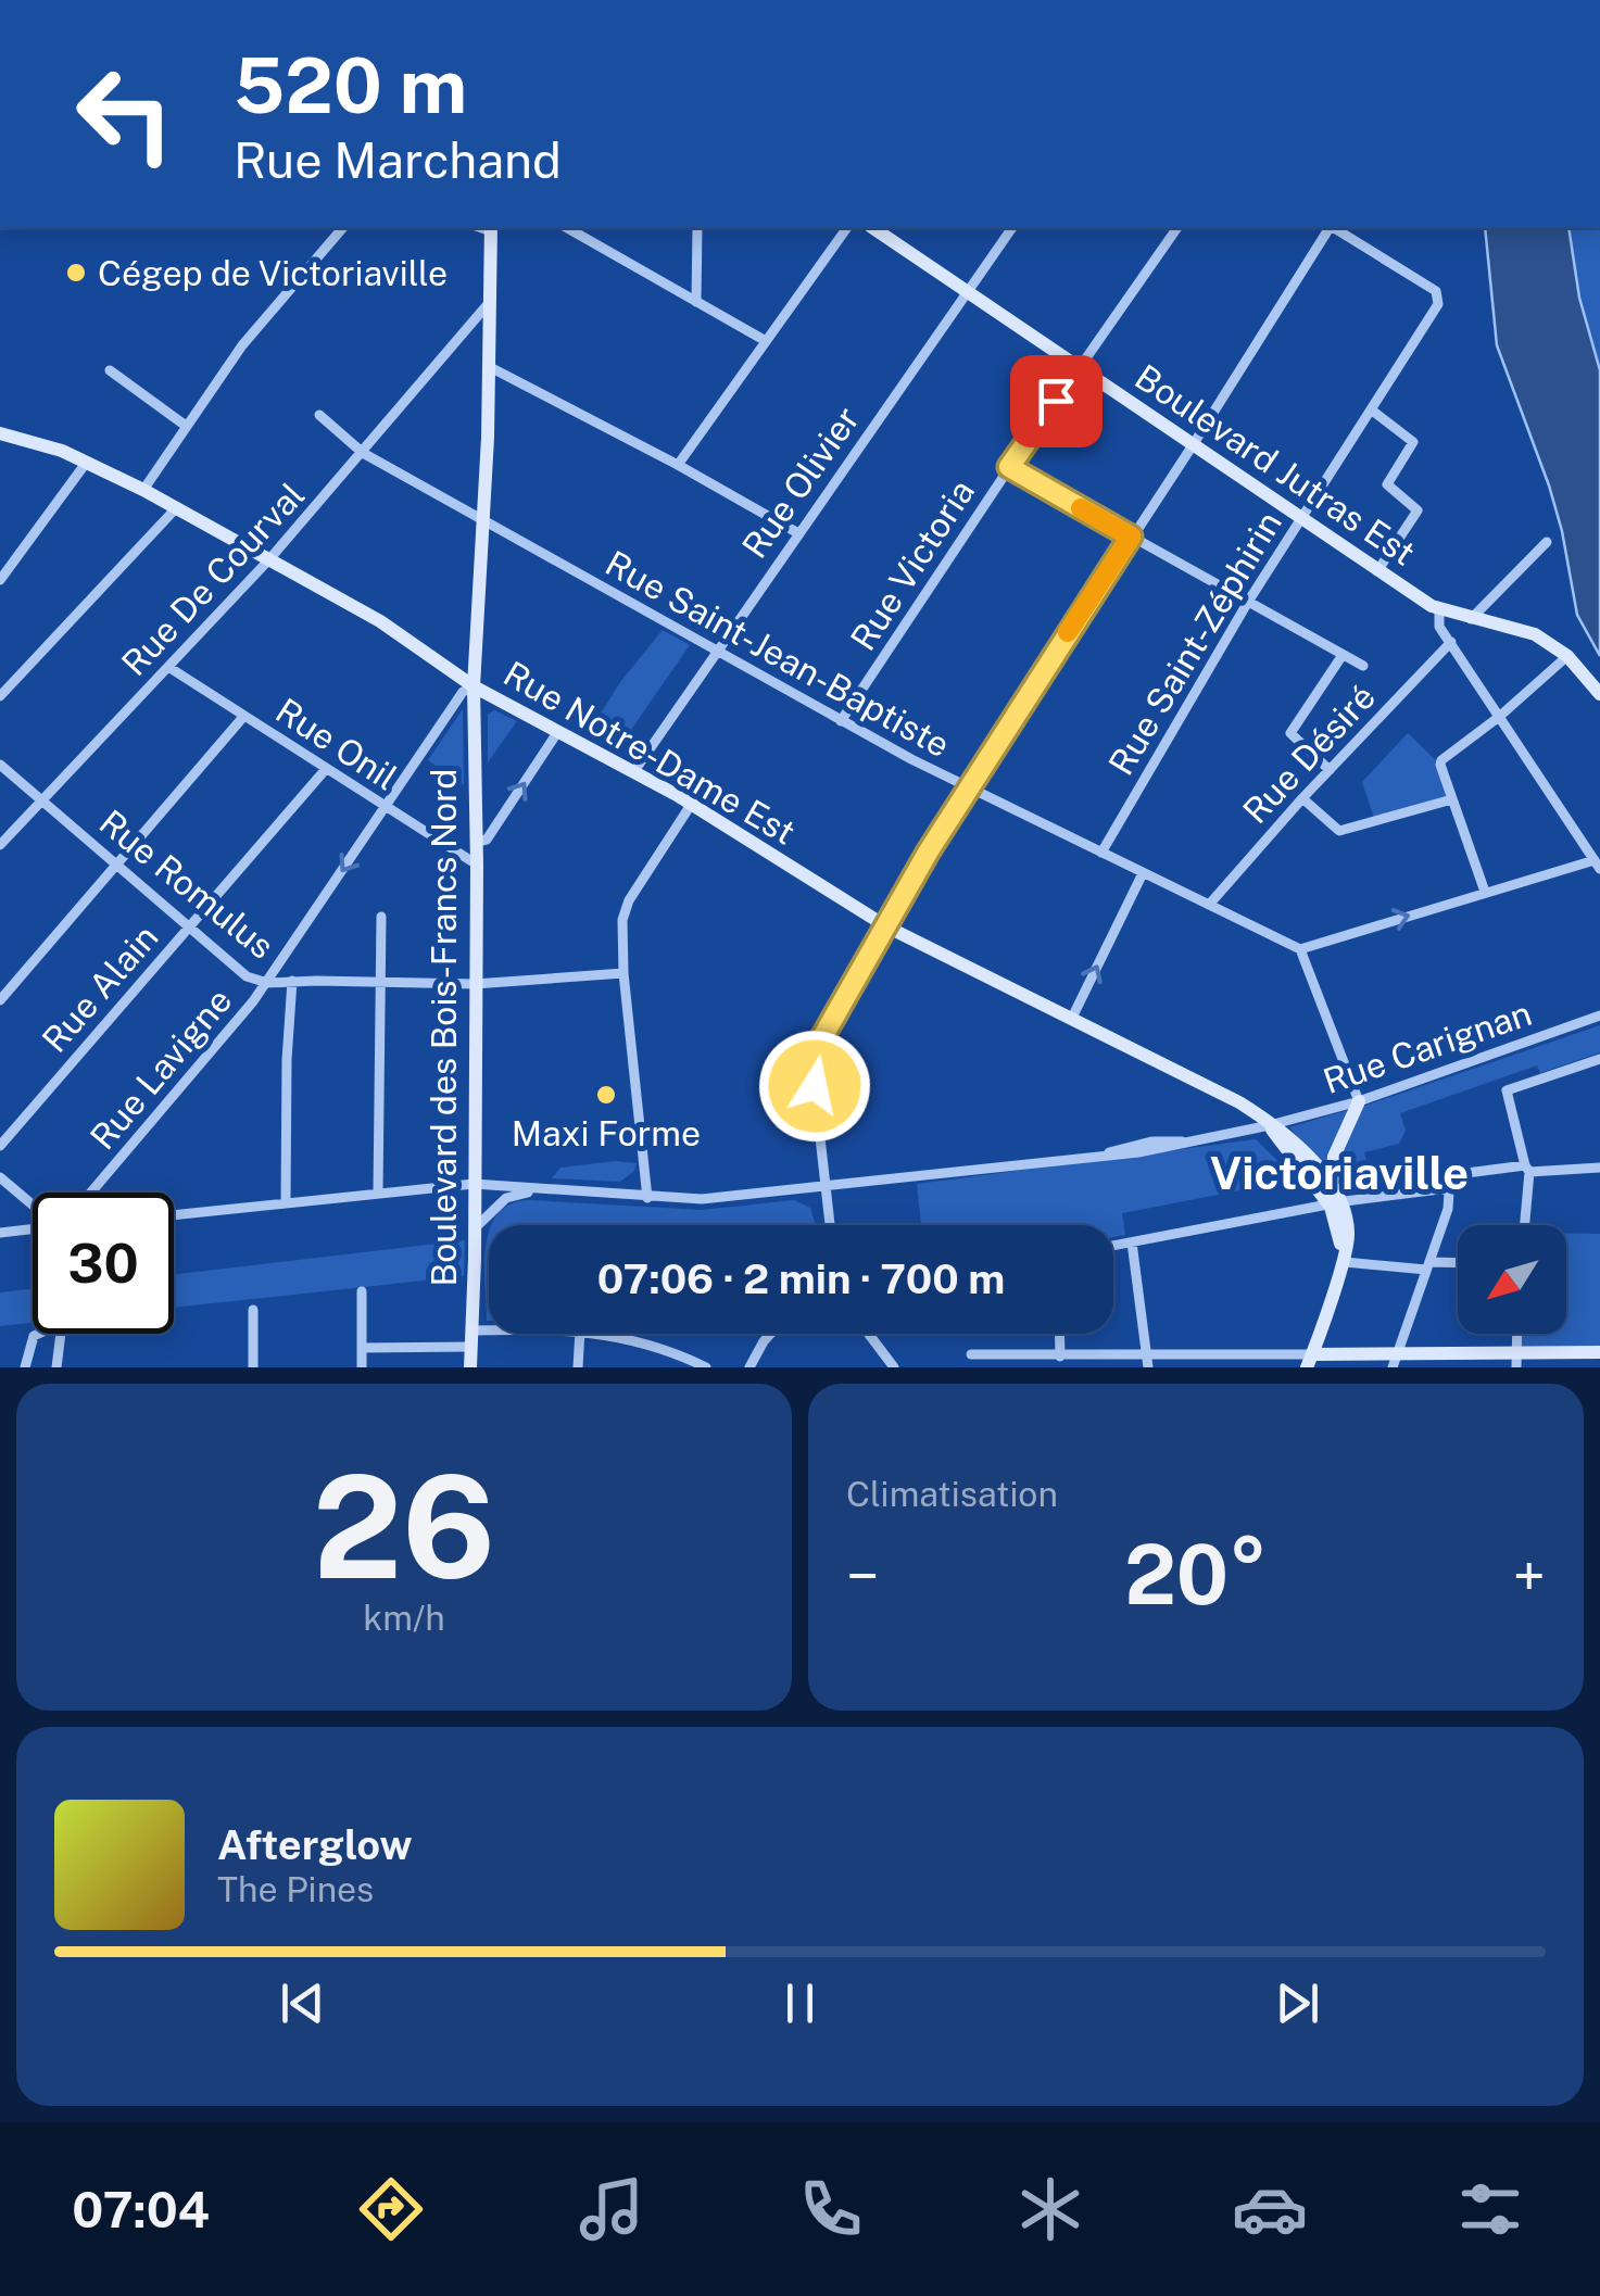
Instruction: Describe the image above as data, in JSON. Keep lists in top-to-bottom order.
{
  "streets": {
    "street": [
      "Boulevard Jutras Est",
      "Rue Olivier",
      "Rue Victoria",
      "Rue De Courval",
      "Rue Saint-Zéphirin",
      "Rue Saint-Jean-Baptiste",
      "Rue Onil",
      "Rue Notre-Dame Est",
      "Rue Désiré",
      "Rue Romulus",
      "Rue Alain",
      "Boulevard des Bois-Francs Nord",
      "Rue Carignan",
      "Rue Lavigne"
    ]
  },
  "crossings": [
    ["Boulevard Jutras Est", "Rue Olivier"],
    ["Boulevard Jutras Est", "Rue Victoria"],
    ["Boulevard Jutras Est", "Rue Saint-Zéphirin"],
    ["Rue Olivier", "Rue Saint-Jean-Baptiste"],
    ["Rue Olivier", "Rue Notre-Dame Est"],
    ["Rue Victoria", "Rue Saint-Jean-Baptiste"],
    ["Rue De Courval", "Rue Saint-Jean-Baptiste"],
    ["Rue De Courval", "Rue Onil"],
    ["Rue De Courval", "Rue Notre-Dame Est"],
    ["Rue De Courval", "Rue Romulus"],
    ["Rue De Courval", "Boulevard des Bois-Francs Nord"],
    ["Rue Saint-Zéphirin", "Rue Saint-Jean-Baptiste"],
    ["Rue Saint-Jean-Baptiste", "Rue Désiré"],
    ["Rue Saint-Jean-Baptiste", "Boulevard des Bois-Francs Nord"],
    ["Rue Onil", "Rue Alain"],
    ["Rue Onil", "Boulevard des Bois-Francs Nord"],
    ["Rue Onil", "Rue Lavigne"],
    ["Rue Notre-Dame Est", "Boulevard des Bois-Francs Nord"],
    ["Rue Notre-Dame Est", "Rue Carignan"],
    ["Rue Notre-Dame Est", "Rue Lavigne"],
    ["Rue Romulus", "Rue Alain"],
    ["Rue Romulus", "Boulevard des Bois-Francs Nord"],
    ["Rue Romulus", "Rue Lavigne"],
    ["Boulevard des Bois-Francs Nord", "Rue Carignan"],
    ["Boulevard des Bois-Francs Nord", "Rue Lavigne"]
  ],
  "districts": ["Victoriaville"],
  "places": ["Cégep de Victoriaville", "Maxi Forme"],
  "north": "bottom left",
  "page": {
    "turn": ["520 m", "Rue Marchand"],
    "limit": "30",
    "trip": "07:06 · 2 min · 700 m",
    "tile": [
      ["26", "km/h"],
      "Climatisation"
    ],
    "heat": ["−", "20°", "+"],
    "song": ["Afterglow", "The Pines"],
    "tabs": "07:04"
  }
}
